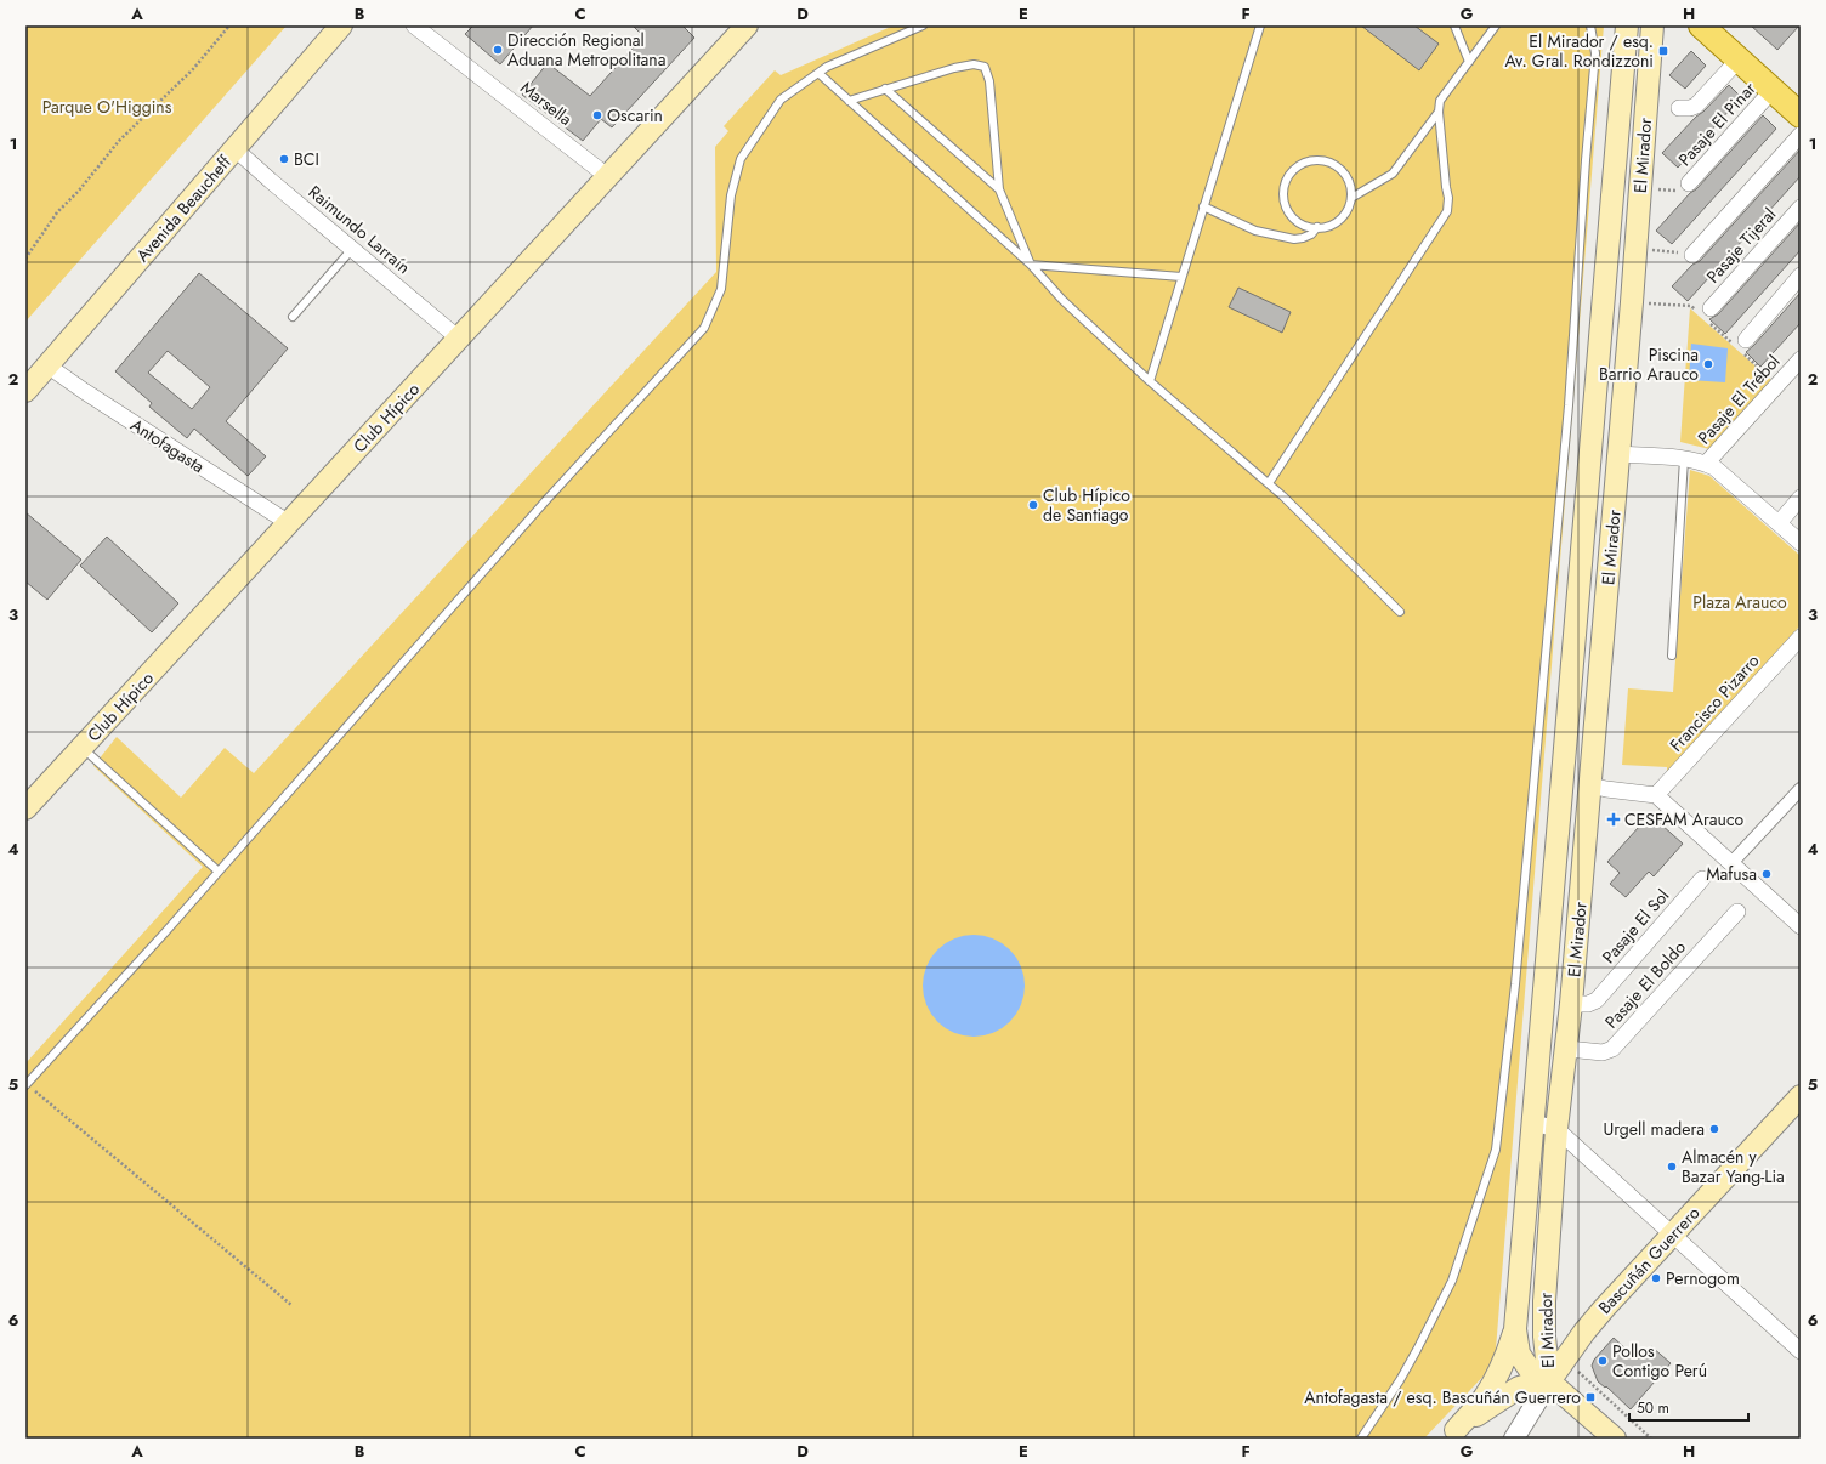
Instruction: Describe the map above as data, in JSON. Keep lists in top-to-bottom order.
{
  "streets": {
    "main road": [
      "El Mirador",
      "Avenida Beaucheff",
      "Club Hípico",
      "Bascuñán Guerrero"
    ],
    "street": [
      "Marsella",
      "Pasaje El Pinar",
      "Raimundo Larraín",
      "Pasaje Tijeral",
      "Pasaje El Trébol",
      "Antofagasta",
      "Francisco Pizarro",
      "Pasaje El Sol",
      "Pasaje El Boldo"
    ]
  },
  "crossings": [
    ["Marsella", "Club Hípico"],
    ["El Mirador", "Pasaje El Sol"],
    ["El Mirador", "Pasaje El Boldo"],
    ["El Mirador", "Bascuñán Guerrero"],
    ["Avenida Beaucheff", "Raimundo Larraín"],
    ["Avenida Beaucheff", "Antofagasta"],
    ["Raimundo Larraín", "Club Hípico"],
    ["Club Hípico", "Antofagasta"]
  ],
  "parks": ["Parque O'Higgins", "Plaza Arauco"],
  "places": {
    "other": [
      "Dirección Regional Aduana Metropolitana",
      "Oscarin",
      "BCI",
      "Piscina Barrio Arauco",
      "Club Hípico de Santiago",
      "Mafusa",
      "Urgell madera",
      "Almacén y Bazar Yang-Lia",
      "Pernogom",
      "Pollos Contigo Perú"
    ],
    "transit": ["El Mirador / esq. Av. Gral. Rondizzoni", "Antofagasta / esq. Bascuñán Guerrero"],
    "health": ["CESFAM Arauco"]
  },
  "scale_bar": "50 m",
  "grid": {
    "columns": [
      "A",
      "B",
      "C",
      "D",
      "E",
      "F",
      "G",
      "H"
    ],
    "rows": [
      "1",
      "2",
      "3",
      "4",
      "5",
      "6"
    ]
  }
}
